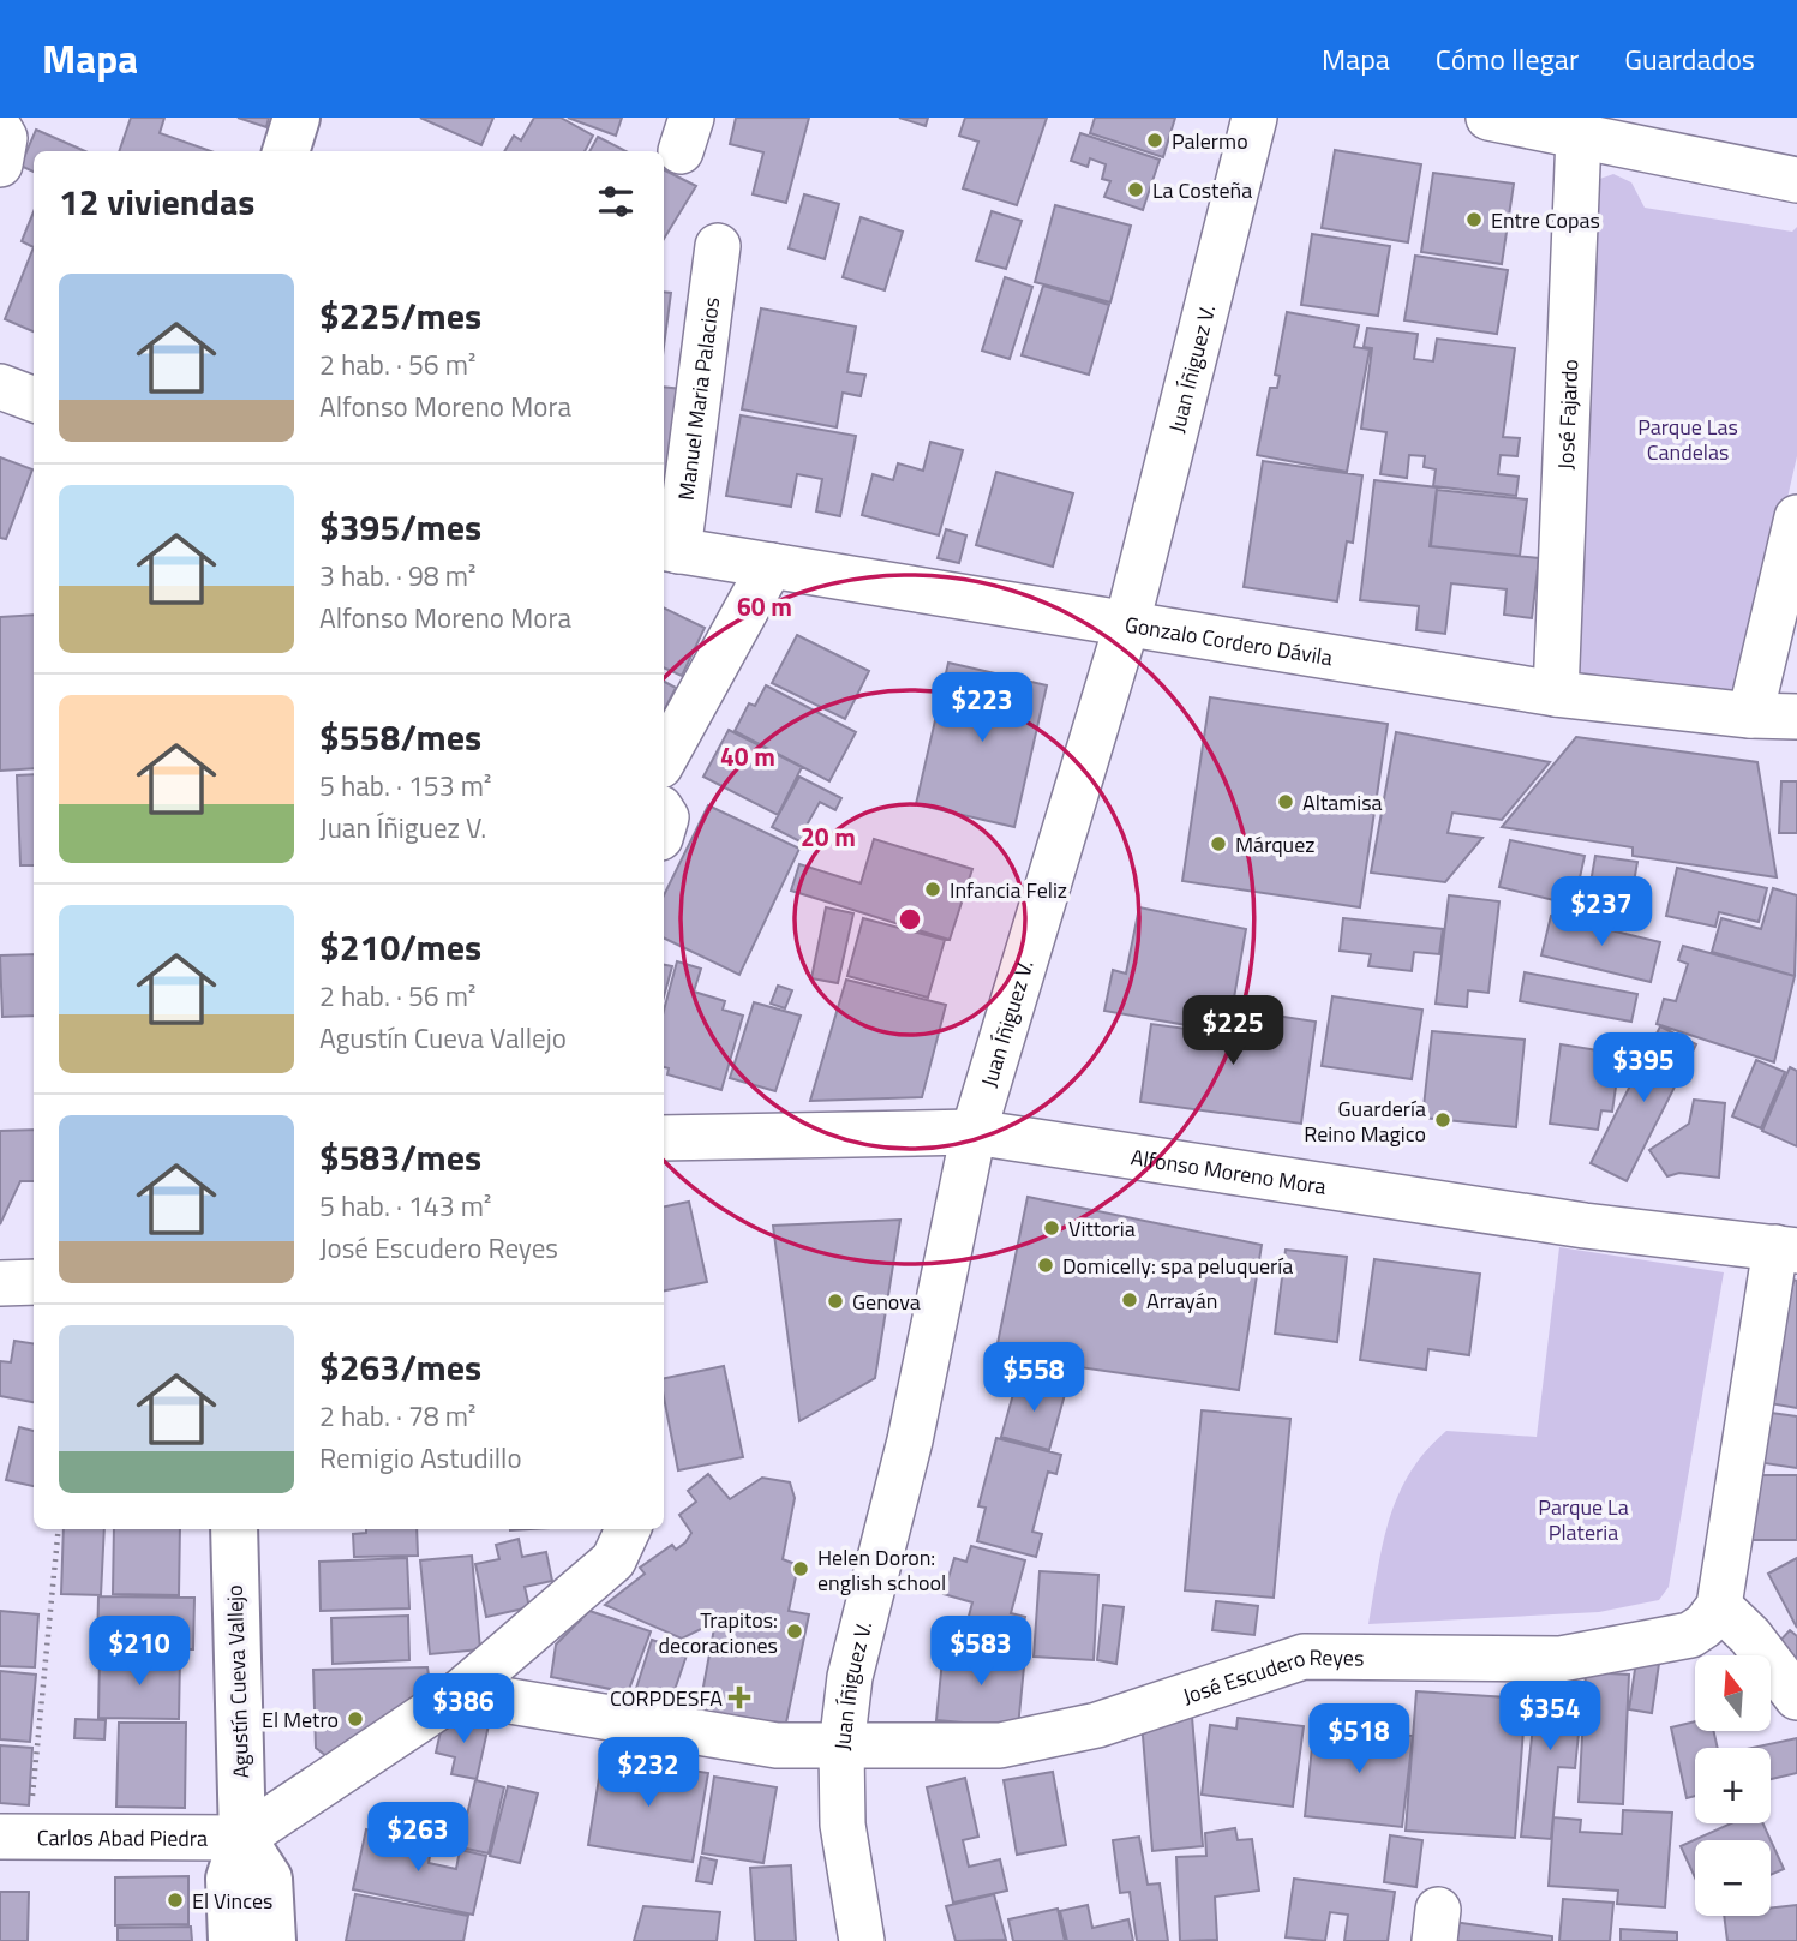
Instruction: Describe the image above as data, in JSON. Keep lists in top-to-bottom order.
{
  "streets": {
    "street": [
      "Juan Íñiguez V.",
      "Manuel Maria Palacios",
      "José Fajardo",
      "Gonzalo Cordero Dávila",
      "Alfonso Moreno Mora",
      "José Escudero Reyes",
      "Agustín Cueva Vallejo",
      "Carlos Abad Piedra"
    ]
  },
  "crossings": [
    ["Juan Íñiguez V.", "Gonzalo Cordero Dávila"],
    ["Juan Íñiguez V.", "Alfonso Moreno Mora"],
    ["Juan Íñiguez V.", "José Escudero Reyes"],
    ["Manuel Maria Palacios", "Gonzalo Cordero Dávila"],
    ["José Fajardo", "Gonzalo Cordero Dávila"],
    ["Agustín Cueva Vallejo", "Carlos Abad Piedra"]
  ],
  "parks": ["Parque Las Candelas", "Parque La Plateria"],
  "places": {
    "other": [
      "Palermo",
      "La Costeña",
      "Entre Copas",
      "Altamisa",
      "Márquez",
      "Infancia Feliz",
      "Guardería Reino Magico",
      "Vittoria",
      "Domicelly: spa peluquería",
      "Arrayán",
      "Genova",
      "Helen Doron: english school",
      "Trapitos: decoraciones",
      "El Metro",
      "El Vinces"
    ],
    "health": ["CORPDESFA"]
  },
  "north": "top",
  "page": {
    "header": "Mapa",
    "nav": ["Mapa", "Cómo llegar", "Guardados"],
    "heading": "12 viviendas",
    "list": [
      {
        "name": "$225/mes",
        "note": "2 hab. · 56 m² · Alfonso Moreno Mora"
      },
      {
        "name": "$395/mes",
        "note": "3 hab. · 98 m² · Alfonso Moreno Mora"
      },
      {
        "name": "$558/mes",
        "note": "5 hab. · 153 m² · Juan Íñiguez V."
      },
      {
        "name": "$210/mes",
        "note": "2 hab. · 56 m² · Agustín Cueva Vallejo"
      },
      {
        "name": "$583/mes",
        "note": "5 hab. · 143 m² · José Escudero Reyes"
      },
      {
        "name": "$263/mes",
        "note": "2 hab. · 78 m² · Remigio Astudillo"
      }
    ],
    "price": [
      "$223",
      "$237",
      "$225",
      "$395",
      "$558",
      "$210",
      "$583",
      "$386",
      "$354",
      "$518",
      "$232",
      "$263"
    ],
    "map_buttons": ["+", "−"]
  },
  "rings": ["60 m", "40 m", "20 m"]
}
